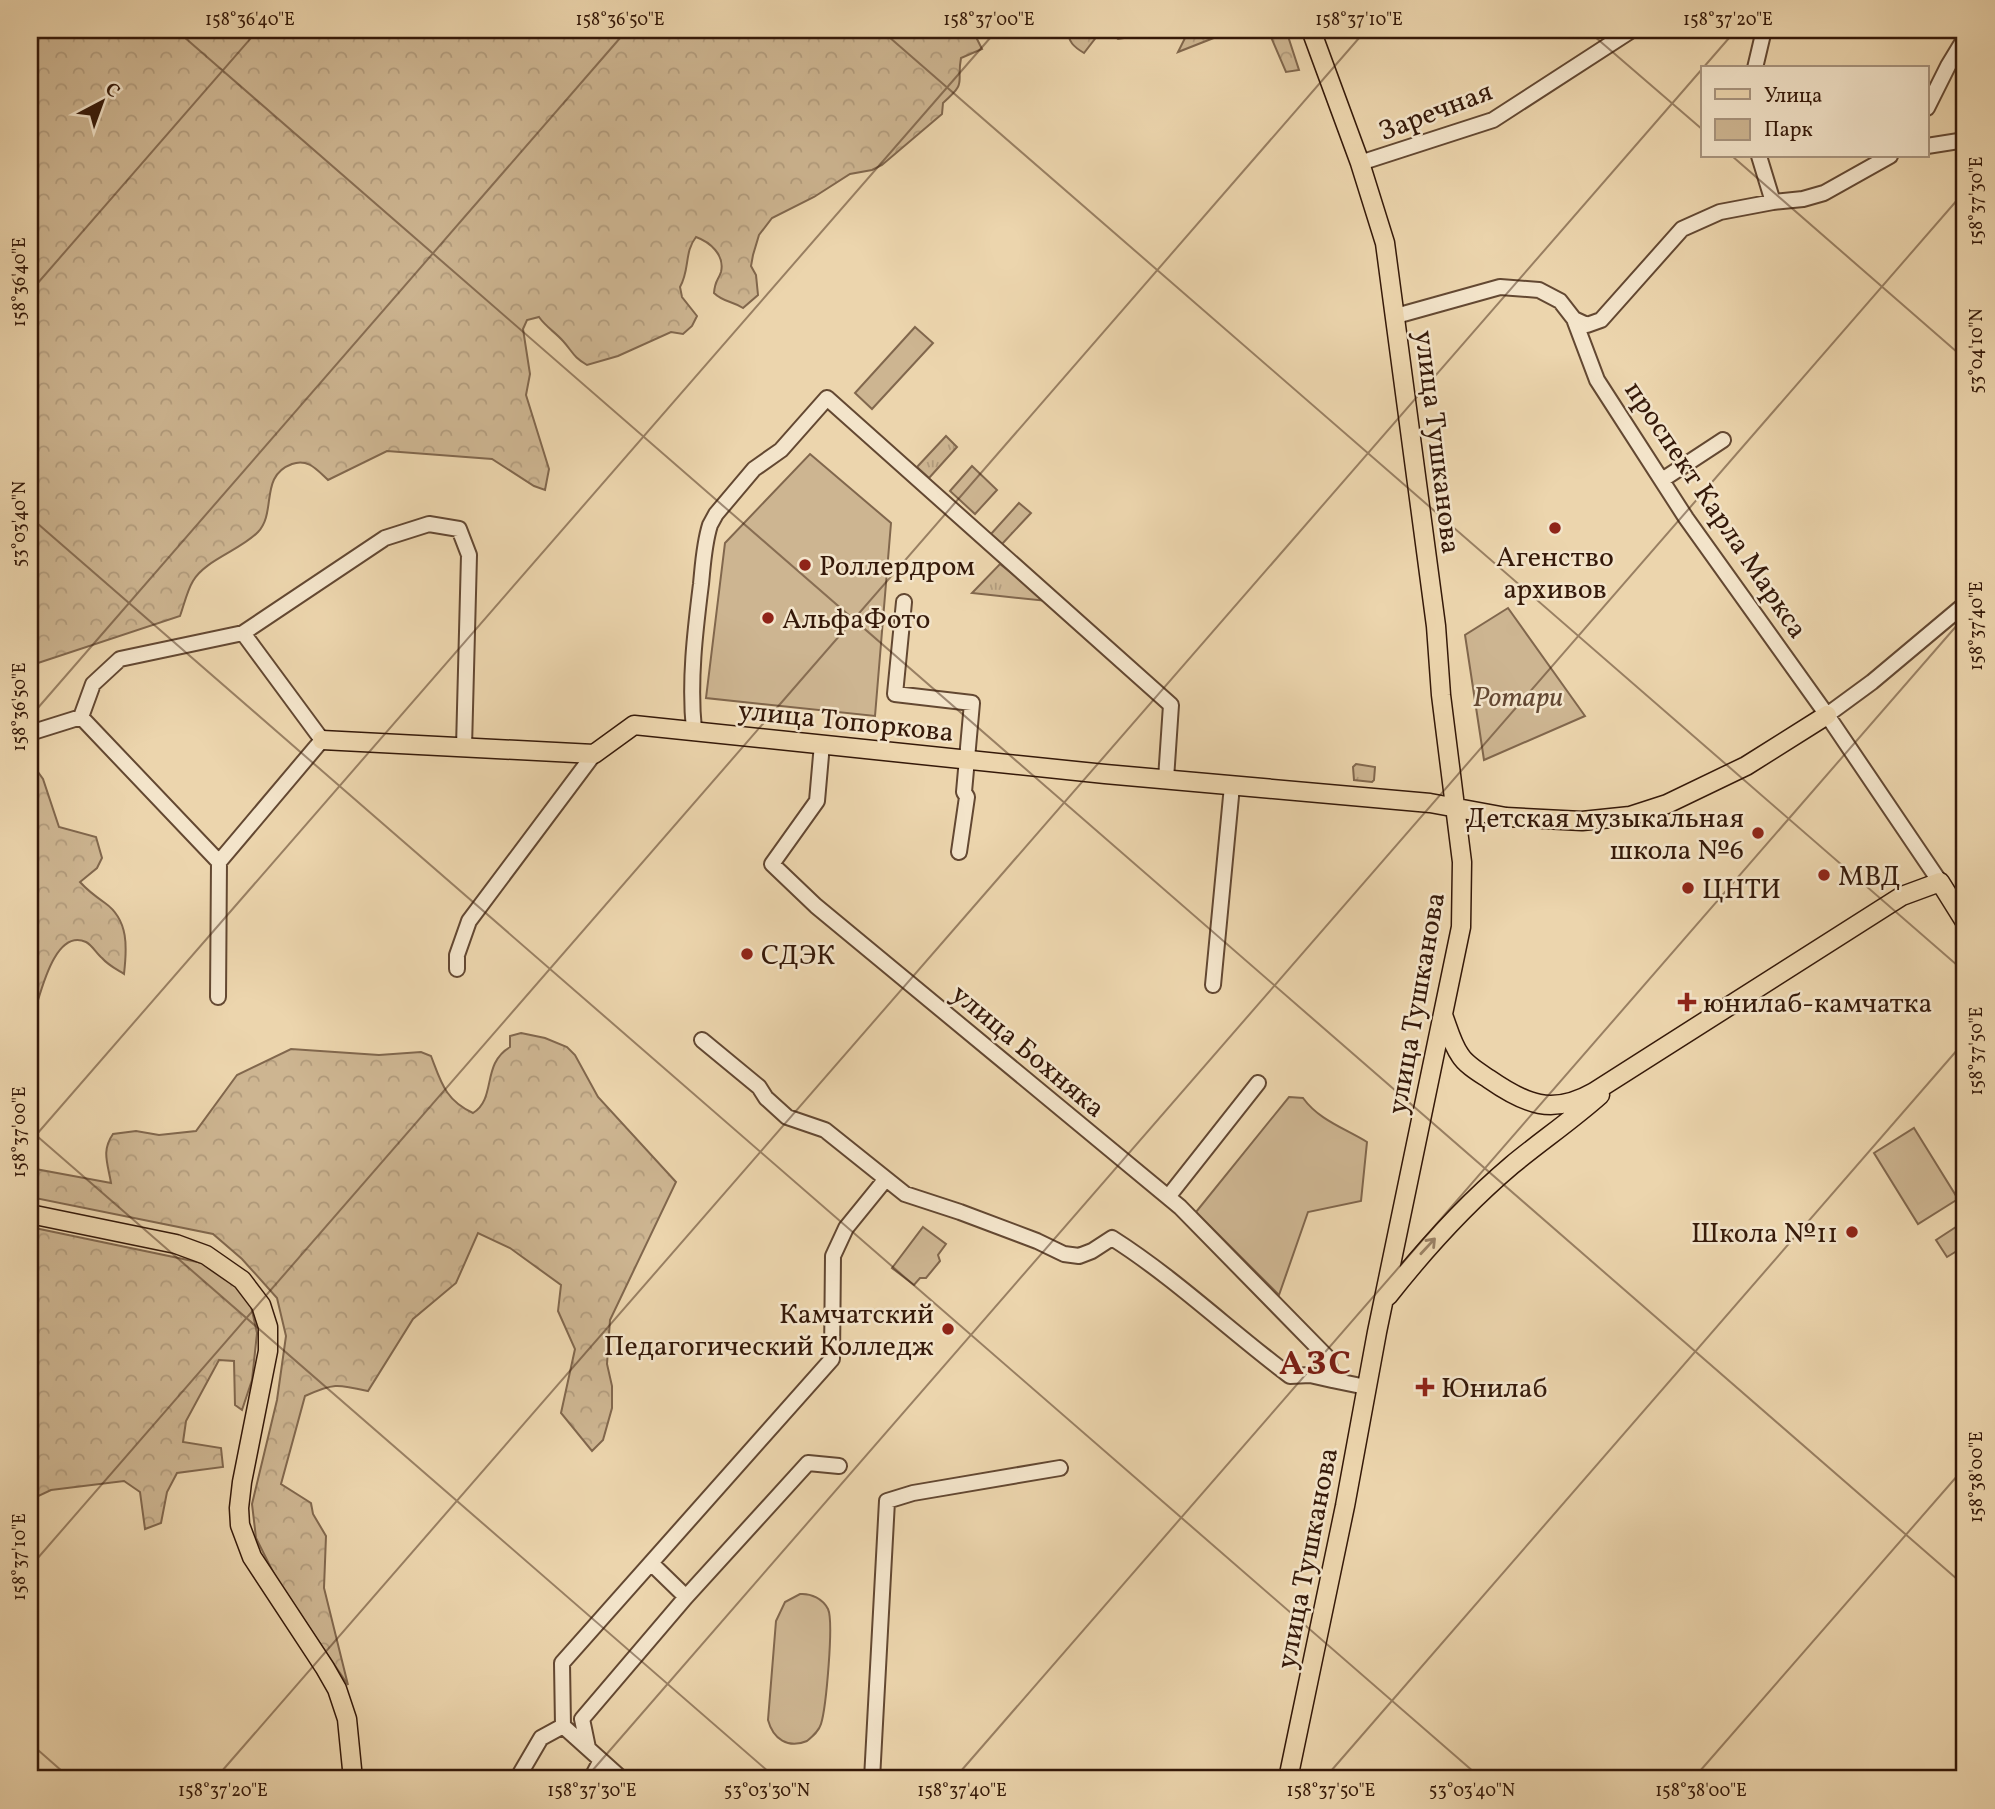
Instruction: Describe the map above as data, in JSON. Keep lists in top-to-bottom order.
{
  "streets": {
    "main road": ["улица Тушканова", "проспект Карла Маркса", "улица Топоркова"],
    "street": ["Заречная", "улица Бохняка"]
  },
  "crossings": [
    ["Заречная", "улица Тушканова"],
    ["улица Тушканова", "проспект Карла Маркса"],
    ["улица Тушканова", "улица Топоркова"],
    ["проспект Карла Маркса", "улица Топоркова"],
    ["улица Топоркова", "улица Бохняка"]
  ],
  "districts": ["АЗС"],
  "parks": ["Ротари"],
  "places": {
    "other": [
      "Агенство архивов",
      "Роллердром",
      "АльфаФото",
      "Детская музыкальная школа №6",
      "МВД",
      "ЦНТИ",
      "СДЭК",
      "Школа №11",
      "Камчатский Педагогический Колледж"
    ],
    "health": ["юнилаб-камчатка", "Юнилаб"]
  },
  "legend": ["Улица", "Парк"],
  "north": "top right",
  "coordinates": [
    "158°36'40\"E",
    "158°36'50\"E",
    "158°37'00\"E",
    "158°37'10\"E",
    "158°37'20\"E",
    "158°37'30\"E",
    "53°04'10\"N",
    "53°03'40\"N",
    "158°37'40\"E",
    "158°37'50\"E",
    "158°38'00\"E",
    "53°03'30\"N"
  ]
}
